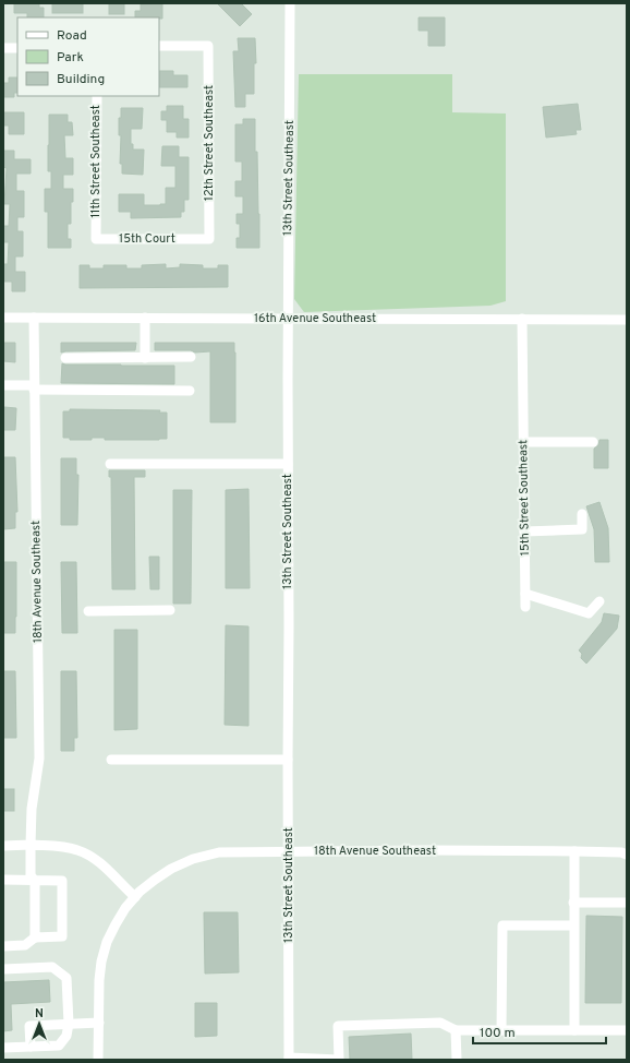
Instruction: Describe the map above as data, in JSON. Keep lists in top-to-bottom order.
{
  "streets": {
    "street": [
      "12th Street Southeast",
      "11th Street Southeast",
      "13th Street Southeast",
      "15th Court",
      "16th Avenue Southeast",
      "15th Street Southeast",
      "18th Avenue Southeast"
    ]
  },
  "crossings": [
    ["12th Street Southeast", "15th Court"],
    ["11th Street Southeast", "15th Court"],
    ["13th Street Southeast", "16th Avenue Southeast"],
    ["13th Street Southeast", "18th Avenue Southeast"],
    ["16th Avenue Southeast", "15th Street Southeast"],
    ["16th Avenue Southeast", "18th Avenue Southeast"]
  ],
  "legend": ["Road", "Park", "Building"],
  "scale_bar": "100 m",
  "north": "top"
}
